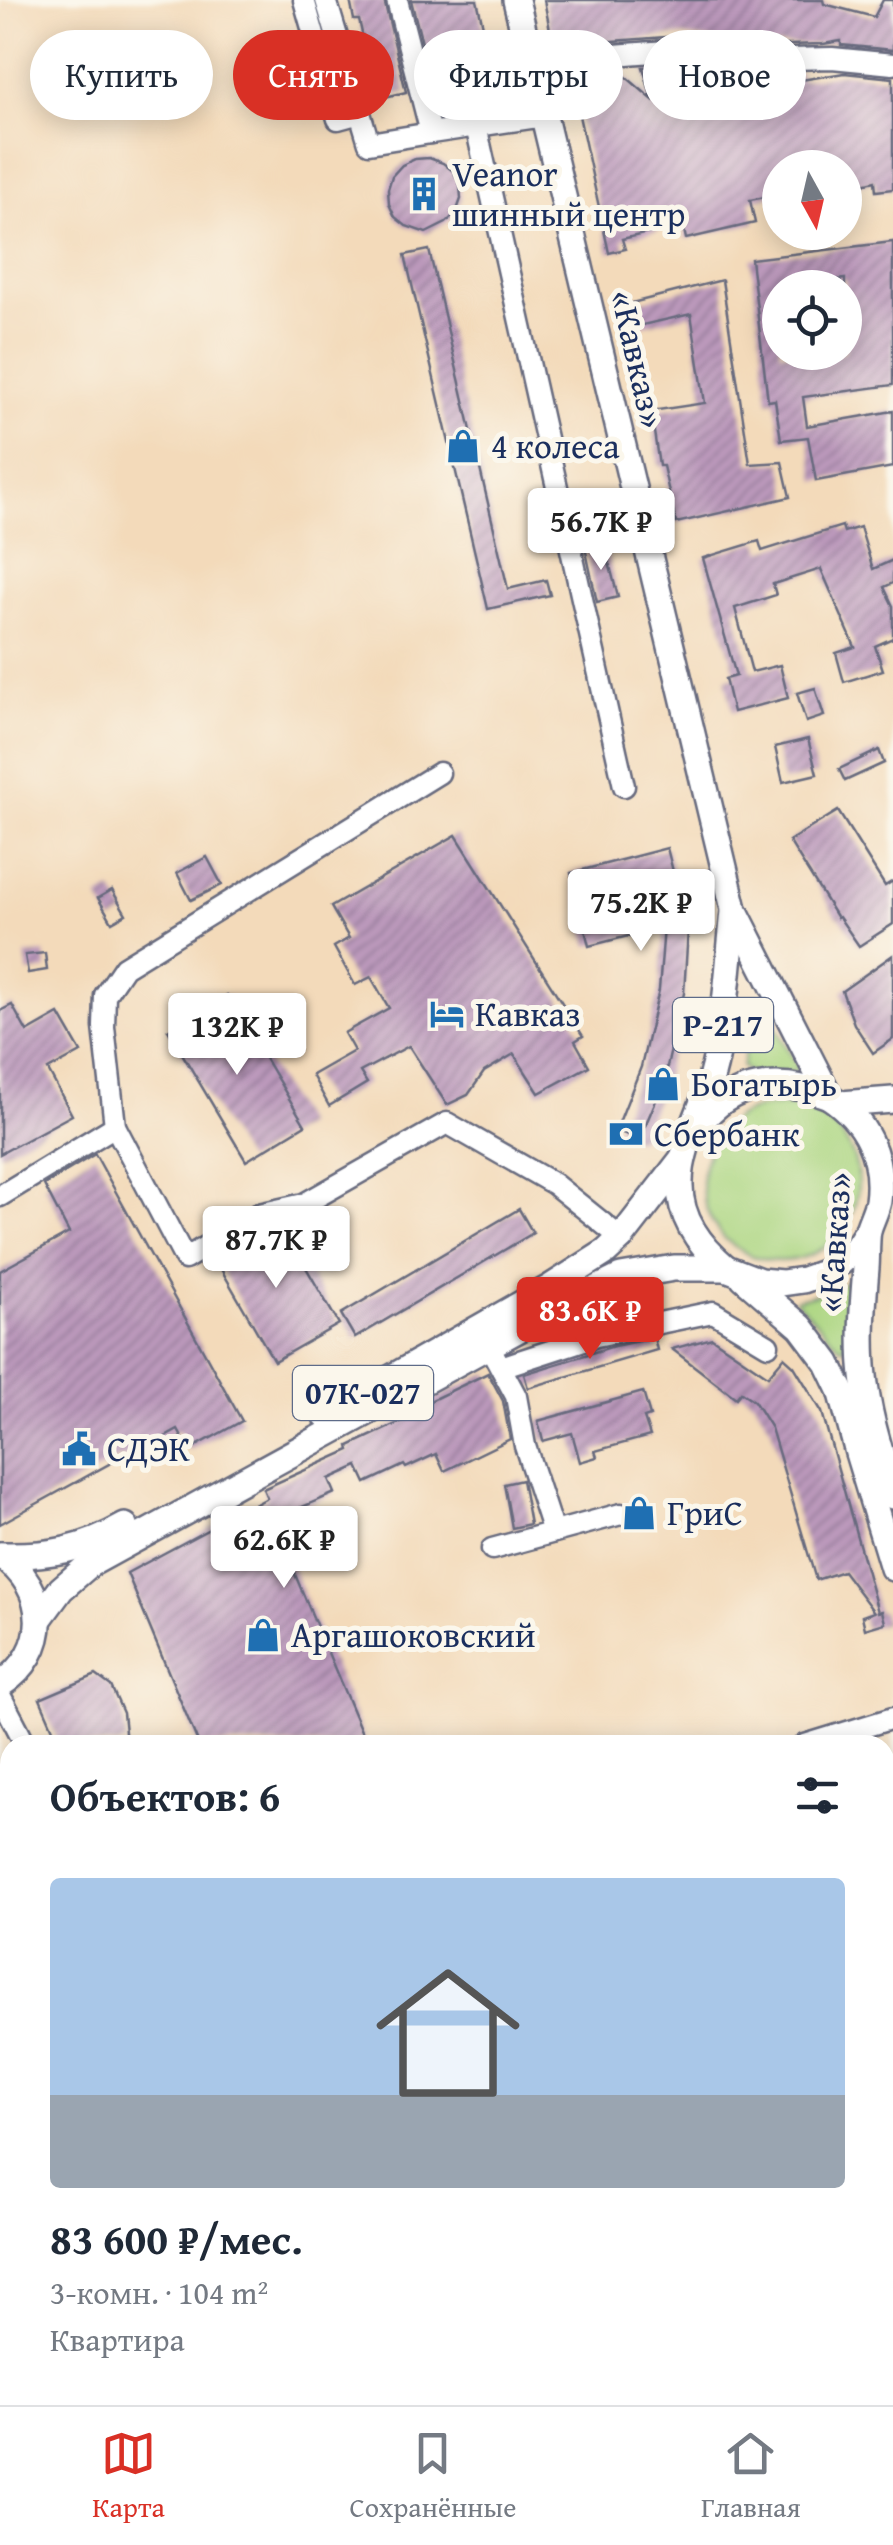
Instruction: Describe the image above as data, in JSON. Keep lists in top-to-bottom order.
{
  "streets": {
    "main road": ["«Кавказ»", "Р-217", "07К-027"]
  },
  "crossings": [
    ["«Кавказ»", "07К-027"]
  ],
  "places": {
    "building": ["Veanor шинный центр"],
    "shop": [
      "4 колеса",
      "Богатырь",
      "ГриС",
      "Аргашоковский"
    ],
    "hotel": ["Кавказ"],
    "bank": ["Сбербанк"],
    "public building": ["СДЭК"]
  },
  "north": "bottom",
  "page": {
    "chip": [
      "Купить",
      "Снять",
      "Фильтры",
      "Новое"
    ],
    "price": [
      "56.7K ₽",
      "75.2K ₽",
      "132K ₽",
      "87.7K ₽",
      "83.6K ₽",
      "62.6K ₽"
    ],
    "heading": "Объектов: 6",
    "list": [
      {
        "name": "83 600 ₽/мес.",
        "note": "3-комн. · 104 m² · Квартира"
      }
    ],
    "tabs": ["Карта", "Сохранённые", "Главная"]
  }
}
